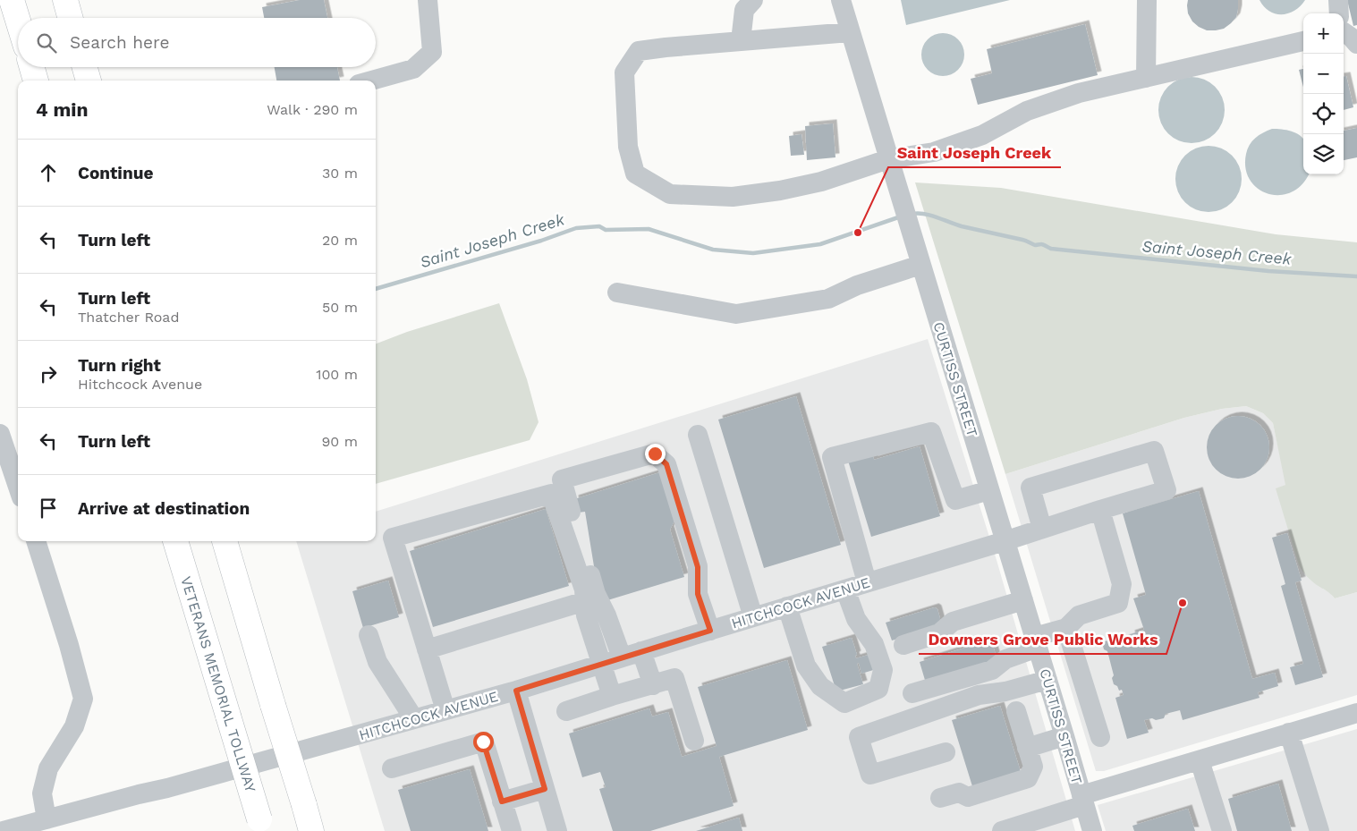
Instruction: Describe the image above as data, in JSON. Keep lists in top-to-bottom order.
{
  "streets": {
    "highway": ["VETERANS MEMORIAL TOLLWAY"],
    "street": ["CURTISS STREET", "HITCHCOCK AVENUE"]
  },
  "crossings": [
    ["CURTISS STREET", "HITCHCOCK AVENUE"]
  ],
  "water": ["Saint Joseph Creek"],
  "places": ["Saint Joseph Creek", "Downers Grove Public Works"],
  "page": {
    "map_buttons": ["+", "−"],
    "search": "Search here",
    "heading": ["4 min", "Walk · 290 m"],
    "list": [
      ["Continue", "30 m"],
      ["Turn left", "20 m"],
      ["Turn left", "Thatcher Road", "50 m"],
      ["Turn right", "Hitchcock Avenue", "100 m"],
      ["Turn left", "90 m"],
      "Arrive at destination"
    ]
  }
}
